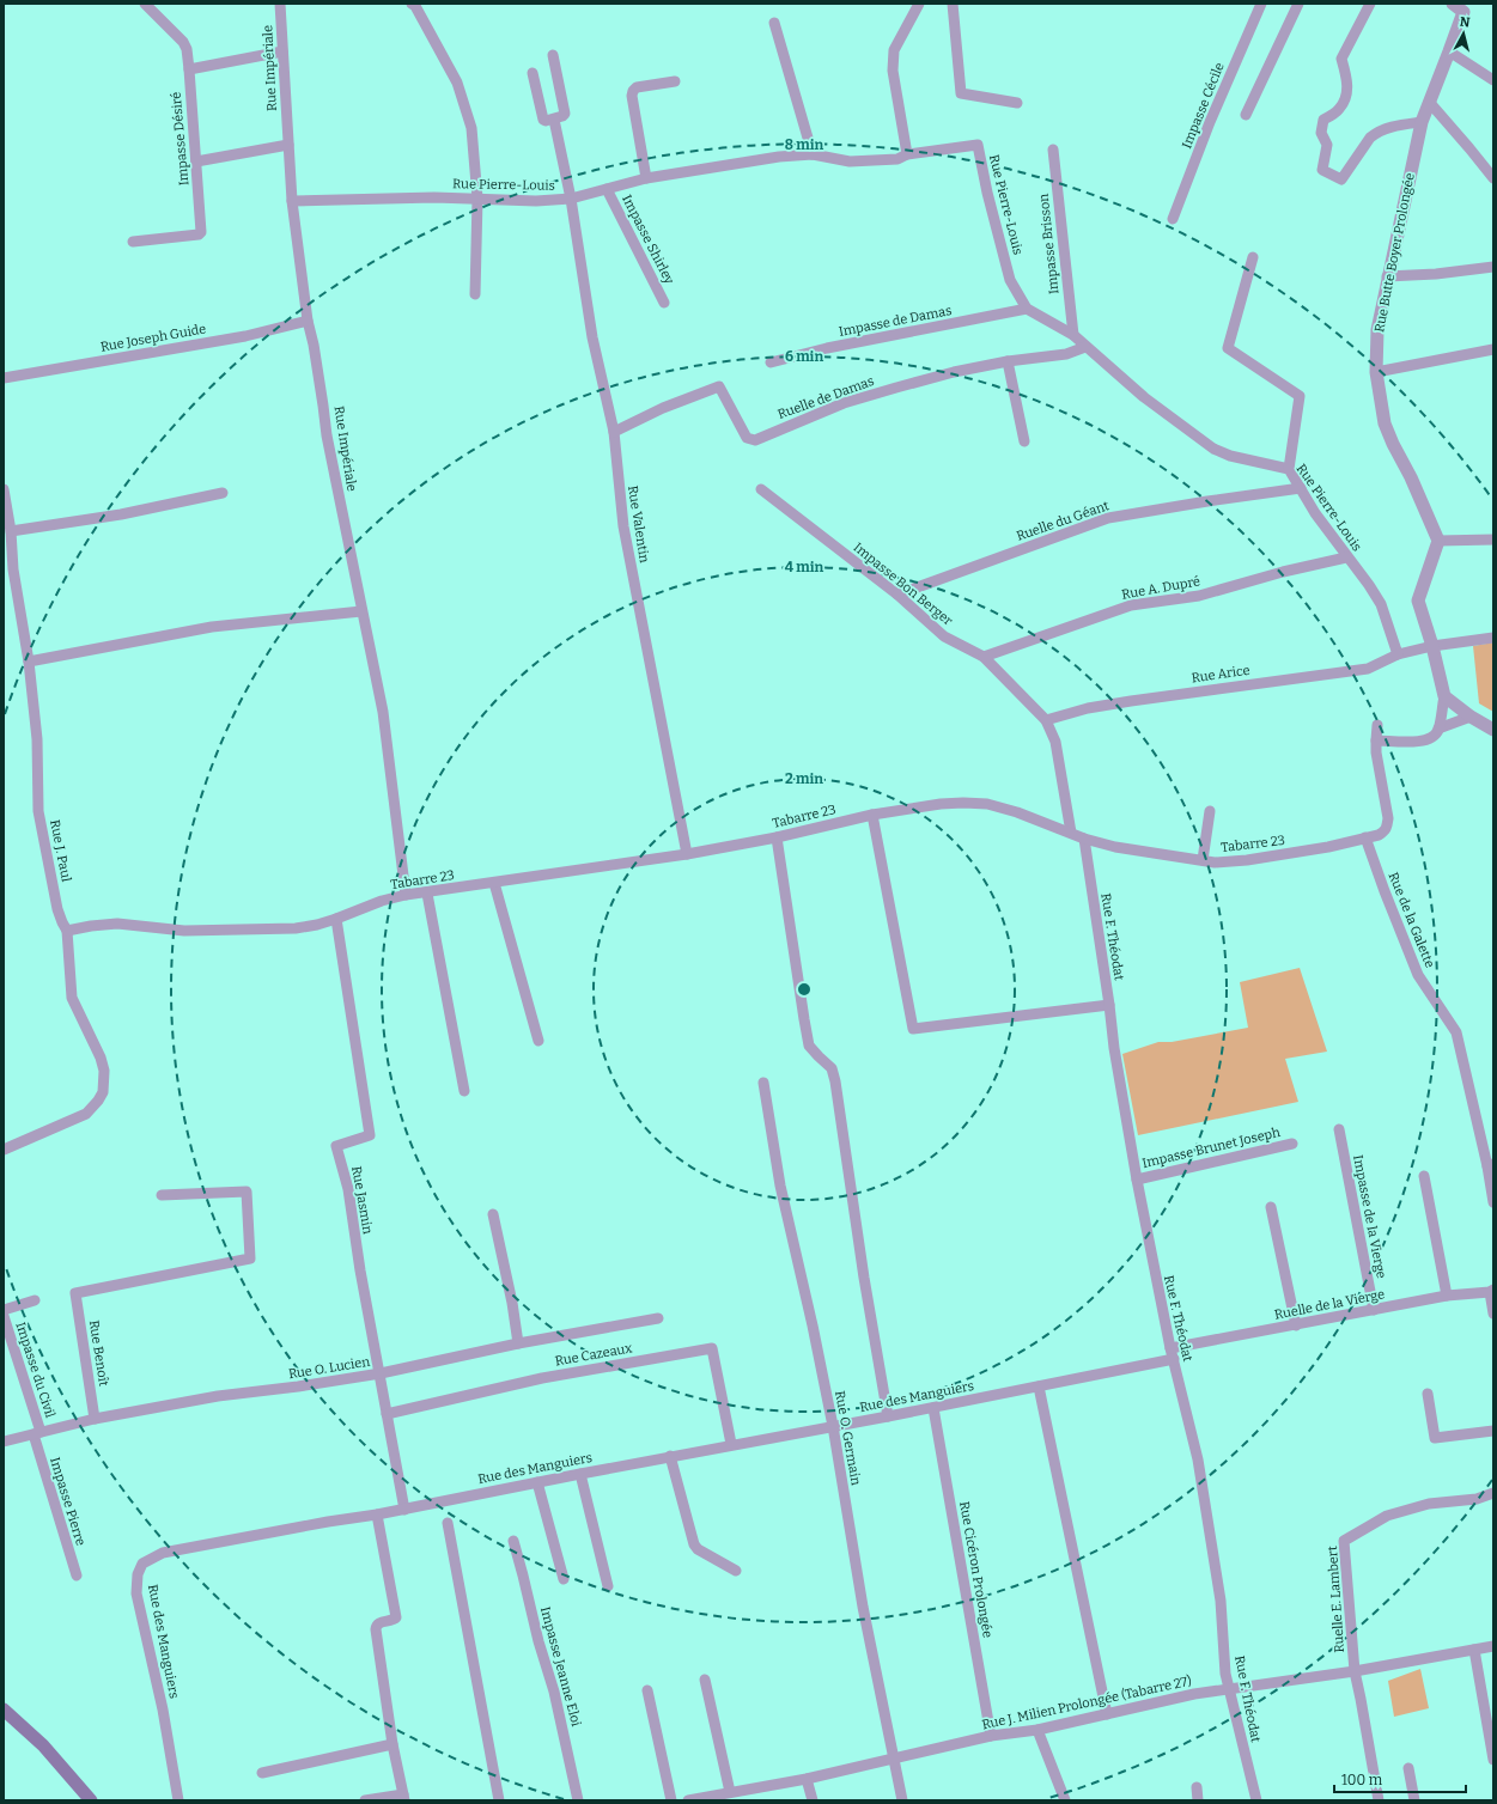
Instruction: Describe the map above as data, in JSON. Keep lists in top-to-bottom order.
{
  "streets": {
    "street": [
      "Rue Impériale",
      "Impasse Cécile",
      "Impasse Désiré",
      "Rue Pierre-Louis",
      "Impasse Shirley",
      "Impasse Brisson",
      "Rue Butte Boyer Prolongée",
      "Impasse de Damas",
      "Rue Joseph Guide",
      "Ruelle de Damas",
      "Ruelle du Géant",
      "Rue Valentin",
      "Impasse Bon Berger",
      "Rue A. Dupré",
      "Rue Arice",
      "Tabarre 23",
      "Rue J. Paul",
      "Rue de la Galette",
      "Rue F. Théodat",
      "Impasse Brunet Joseph",
      "Rue Jasmin",
      "Impasse de la Vierge",
      "Ruelle de la Vierge",
      "Rue Benoît",
      "Rue Cazeaux",
      "Rue O. Lucien",
      "Impasse du Civil",
      "Rue des Manguiers",
      "Rue O. Germain",
      "Impasse Pierre",
      "Rue Cicéron Prolongée",
      "Ruelle E. Lambert",
      "Impasse Jeanne Eloi",
      "Rue J. Milien Prolongée (Tabarre 27)"
    ]
  },
  "crossings": [
    ["Rue Impériale", "Rue Pierre-Louis"],
    ["Rue Impériale", "Rue Joseph Guide"],
    ["Rue Impériale", "Tabarre 23"],
    ["Rue Pierre-Louis", "Impasse Shirley"],
    ["Rue Pierre-Louis", "Impasse Brisson"],
    ["Rue Pierre-Louis", "Impasse de Damas"],
    ["Rue Pierre-Louis", "Ruelle de Damas"],
    ["Rue Pierre-Louis", "Ruelle du Géant"],
    ["Rue Pierre-Louis", "Rue Valentin"],
    ["Rue Pierre-Louis", "Rue A. Dupré"],
    ["Rue Pierre-Louis", "Rue Arice"],
    ["Ruelle de Damas", "Rue Valentin"],
    ["Ruelle du Géant", "Impasse Bon Berger"],
    ["Rue Valentin", "Tabarre 23"],
    ["Impasse Bon Berger", "Rue A. Dupré"],
    ["Impasse Bon Berger", "Rue Arice"],
    ["Impasse Bon Berger", "Tabarre 23"],
    ["Tabarre 23", "Rue J. Paul"],
    ["Tabarre 23", "Rue de la Galette"],
    ["Tabarre 23", "Rue F. Théodat"],
    ["Tabarre 23", "Rue Jasmin"],
    ["Rue F. Théodat", "Impasse Brunet Joseph"],
    ["Rue F. Théodat", "Ruelle de la Vierge"],
    ["Rue F. Théodat", "Rue des Manguiers"],
    ["Rue F. Théodat", "Rue J. Milien Prolongée (Tabarre 27)"],
    ["Rue Jasmin", "Rue Cazeaux"],
    ["Rue Jasmin", "Rue O. Lucien"],
    ["Rue Jasmin", "Rue des Manguiers"],
    ["Impasse de la Vierge", "Ruelle de la Vierge"],
    ["Rue Benoît", "Rue O. Lucien"],
    ["Rue Cazeaux", "Rue des Manguiers"],
    ["Rue O. Lucien", "Impasse du Civil"],
    ["Rue O. Lucien", "Impasse Pierre"],
    ["Impasse du Civil", "Impasse Pierre"],
    ["Rue des Manguiers", "Rue O. Germain"],
    ["Rue des Manguiers", "Rue Cicéron Prolongée"],
    ["Rue O. Germain", "Rue J. Milien Prolongée (Tabarre 27)"],
    ["Rue Cicéron Prolongée", "Rue J. Milien Prolongée (Tabarre 27)"],
    ["Ruelle E. Lambert", "Rue J. Milien Prolongée (Tabarre 27)"]
  ],
  "scale_bar": "100 m",
  "north": "top",
  "rings": [
    "8 min",
    "6 min",
    "4 min",
    "2 min"
  ]
}
